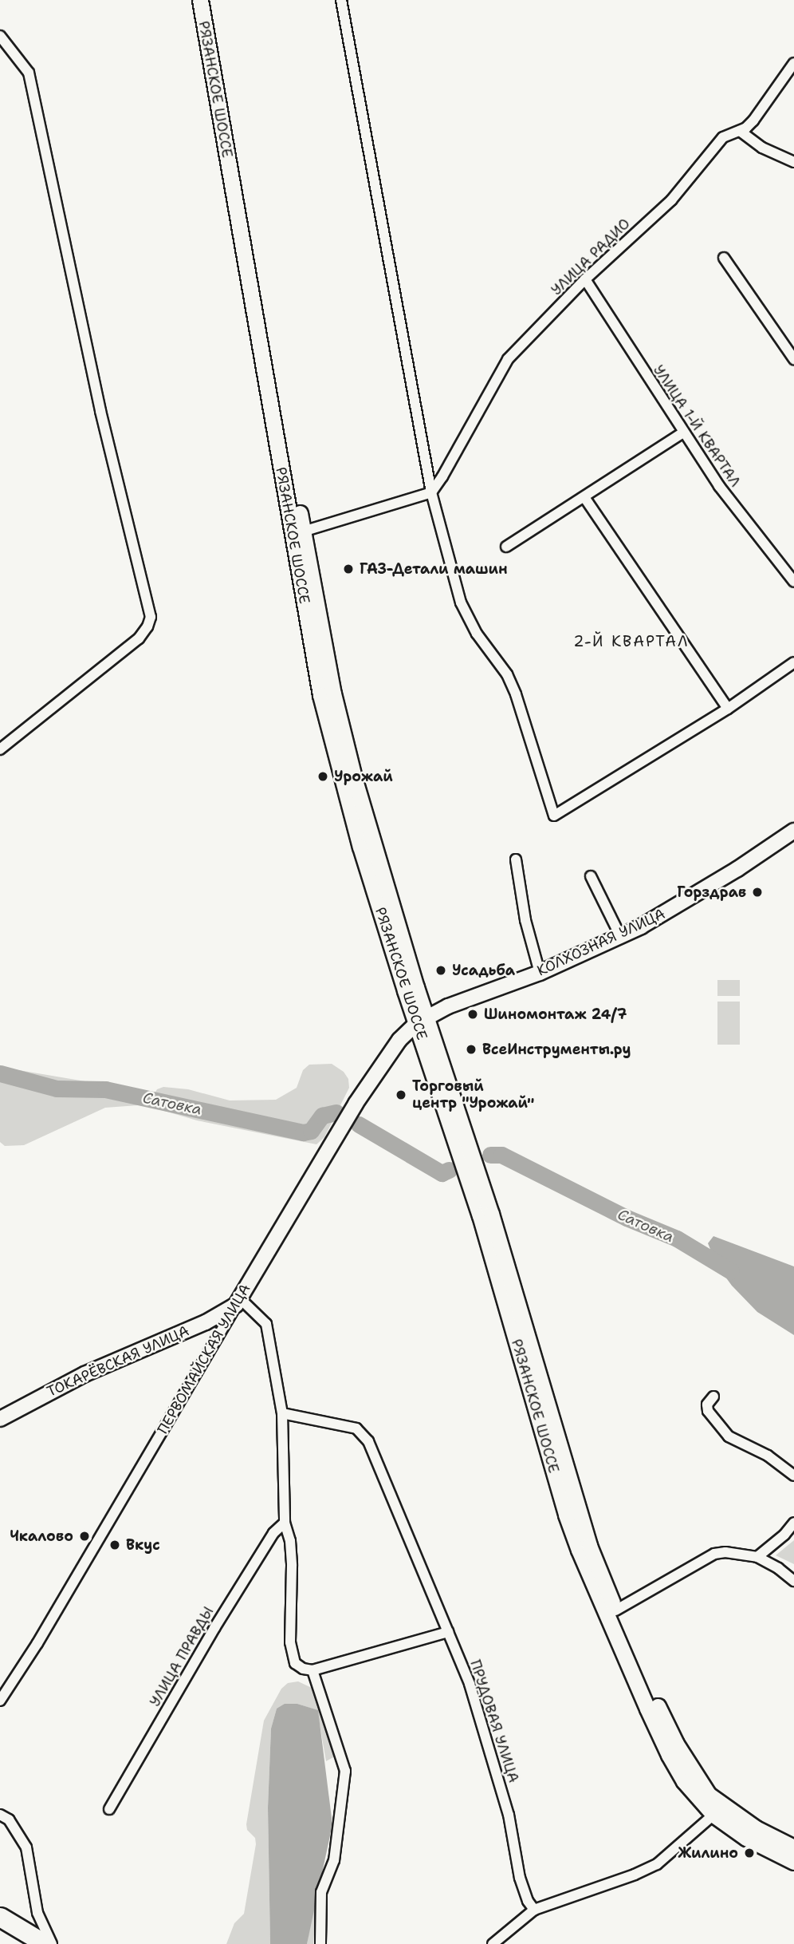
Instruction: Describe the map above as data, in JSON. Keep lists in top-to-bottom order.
{
  "streets": {
    "main road": [
      "РЯЗАНСКОЕ ШОССЕ",
      "КОЛХОЗНАЯ УЛИЦА",
      "ПЕРВОМАЙСКАЯ УЛИЦА",
      "ТОКАРЁВСКАЯ УЛИЦА"
    ],
    "street": [
      "УЛИЦА РАДИО",
      "УЛИЦА 1-Й КВАРТАЛ",
      "УЛИЦА ПРАВДЫ",
      "ПРУДОВАЯ УЛИЦА"
    ]
  },
  "crossings": [
    ["РЯЗАНСКОЕ ШОССЕ", "КОЛХОЗНАЯ УЛИЦА"],
    ["РЯЗАНСКОЕ ШОССЕ", "ПЕРВОМАЙСКАЯ УЛИЦА"],
    ["УЛИЦА РАДИО", "УЛИЦА 1-Й КВАРТАЛ"],
    ["КОЛХОЗНАЯ УЛИЦА", "ПЕРВОМАЙСКАЯ УЛИЦА"],
    ["ПЕРВОМАЙСКАЯ УЛИЦА", "ТОКАРЁВСКАЯ УЛИЦА"]
  ],
  "districts": ["2-Й КВАРТАЛ"],
  "water": ["Сатовка"],
  "places": [
    "ГАЗ-Детали машин",
    "Урожай",
    "Горздрав",
    "Усадьба",
    "Шиномонтаж 24/7",
    "ВсеИнструменты.ру",
    "Торговый центр \"Урожай\"",
    "Чкалово",
    "Вкус",
    "Жилино"
  ]
}
